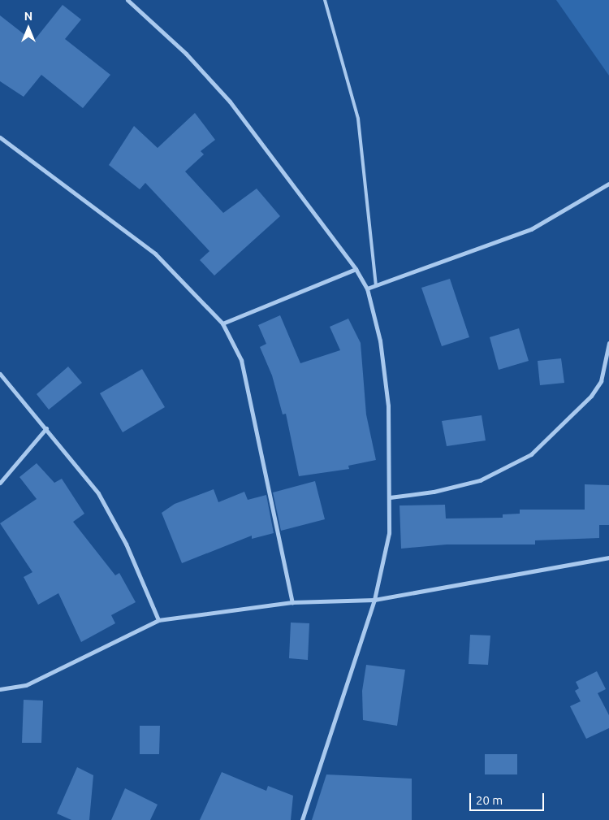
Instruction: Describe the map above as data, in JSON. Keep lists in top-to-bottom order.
{
  "scale_bar": "20 m",
  "north": "top"
}
